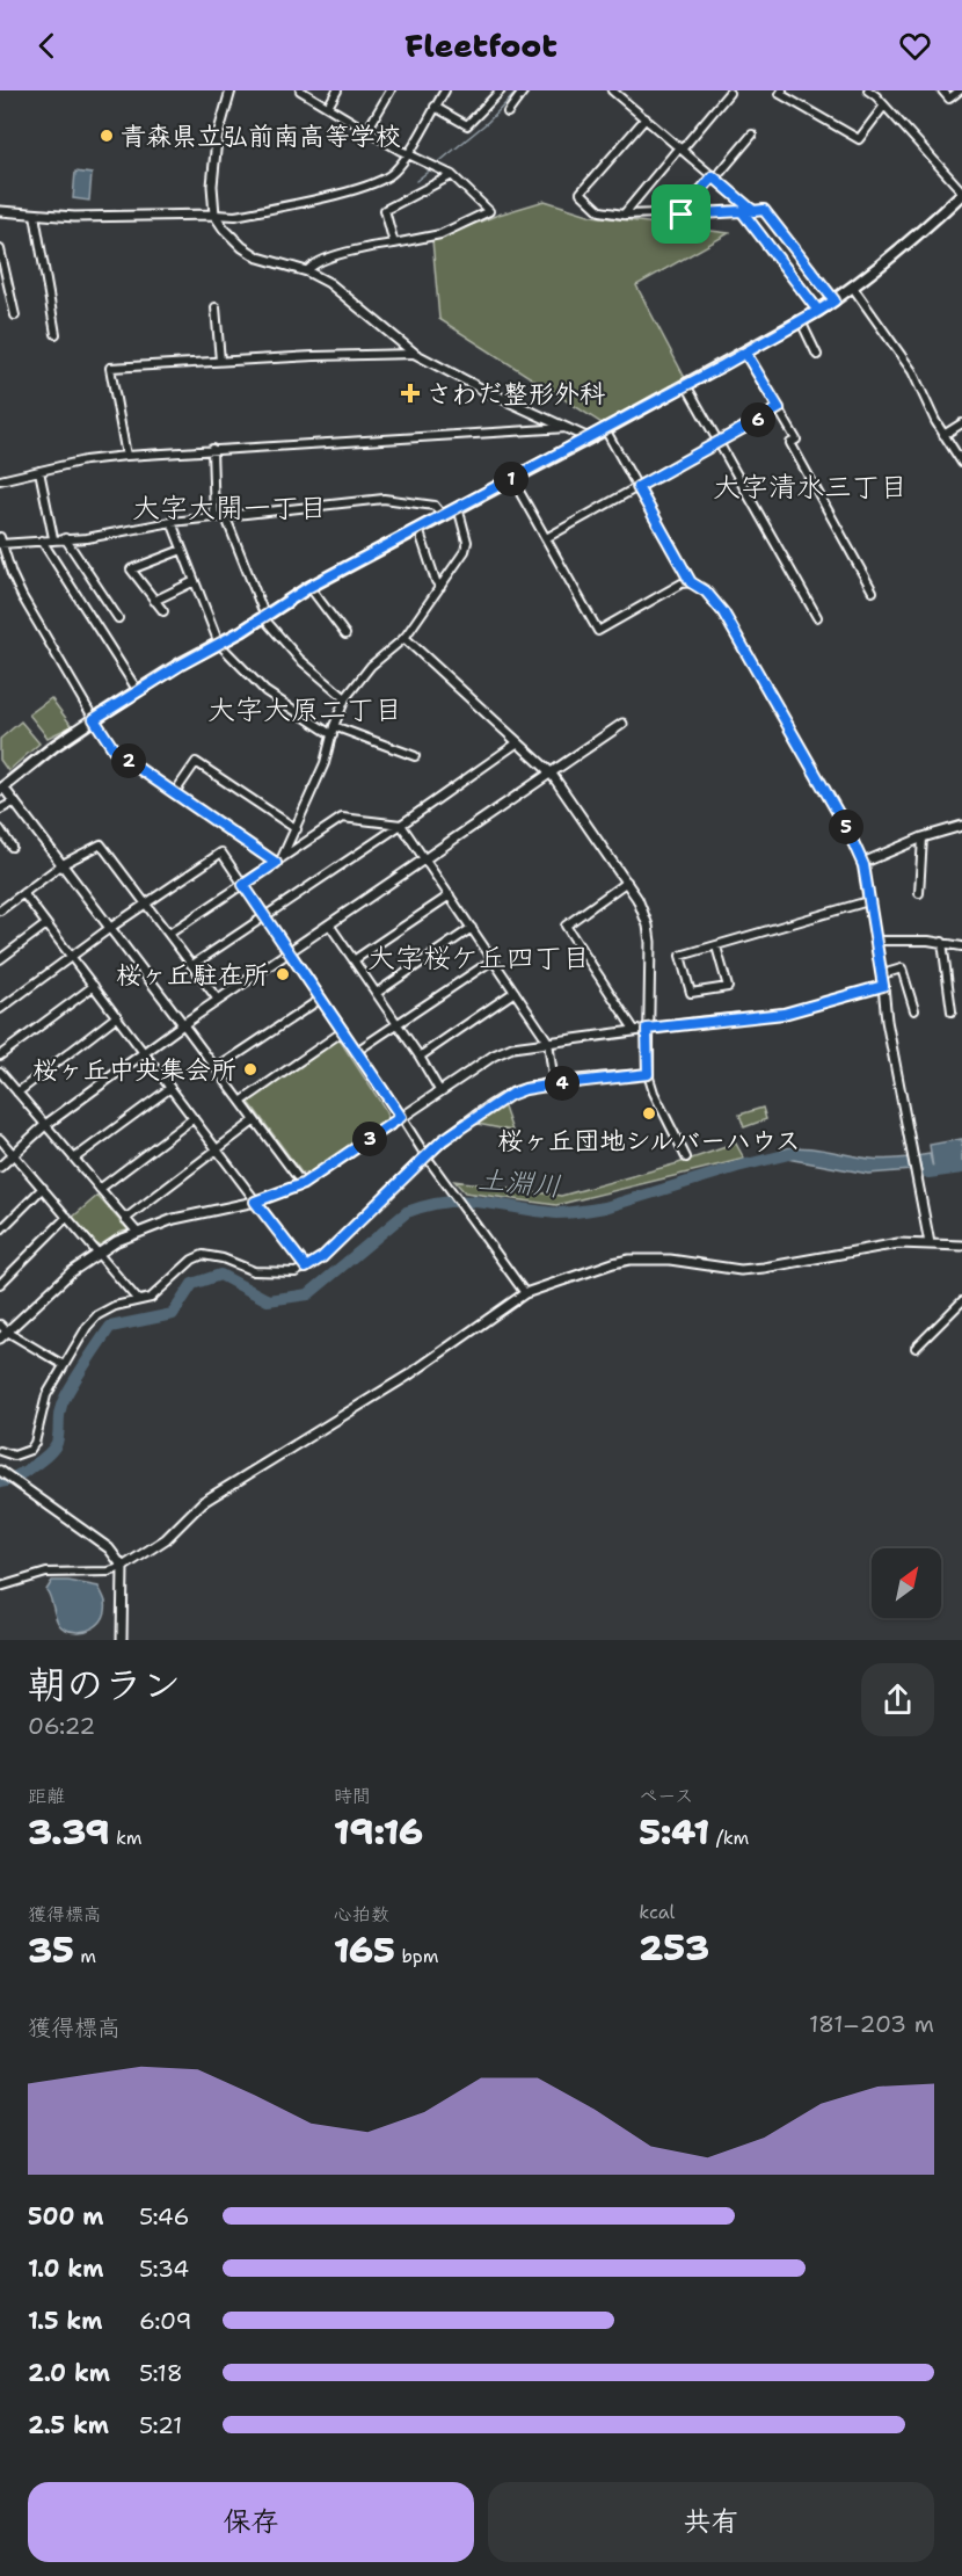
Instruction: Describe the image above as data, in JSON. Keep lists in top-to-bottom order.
{
  "districts": [
    "大字清水三丁目",
    "大字大開一丁目",
    "大字大原二丁目",
    "大字桜ケ丘四丁目"
  ],
  "water": ["土淵川"],
  "places": {
    "other": [
      "青森県立弘前南高等学校",
      "桜ヶ丘駐在所",
      "桜ヶ丘中央集会所",
      "桜ヶ丘団地シルバーハウス"
    ],
    "health": ["さわだ整形外科"]
  },
  "north": "top right",
  "page": {
    "header": "Fleetfoot",
    "pins": [
      "6",
      "1",
      "2",
      "5",
      "4",
      "3"
    ],
    "heading": ["朝のラン", "06:22"],
    "stats": [
      ["距離", "3.39 km"],
      ["時間", "19:16"],
      ["ペース", "5:41 /km"],
      ["獲得標高", "35 m"],
      ["心拍数", "165 bpm"],
      ["kcal", "253"]
    ],
    "chart": ["獲得標高", "181–203 m"],
    "list": [
      {
        "name": "500 m",
        "note": "5:46"
      },
      {
        "name": "1.0 km",
        "note": "5:34"
      },
      {
        "name": "1.5 km",
        "note": "6:09"
      },
      {
        "name": "2.0 km",
        "note": "5:18"
      },
      {
        "name": "2.5 km",
        "note": "5:21"
      }
    ],
    "buttons": ["保存", "共有"]
  }
}
